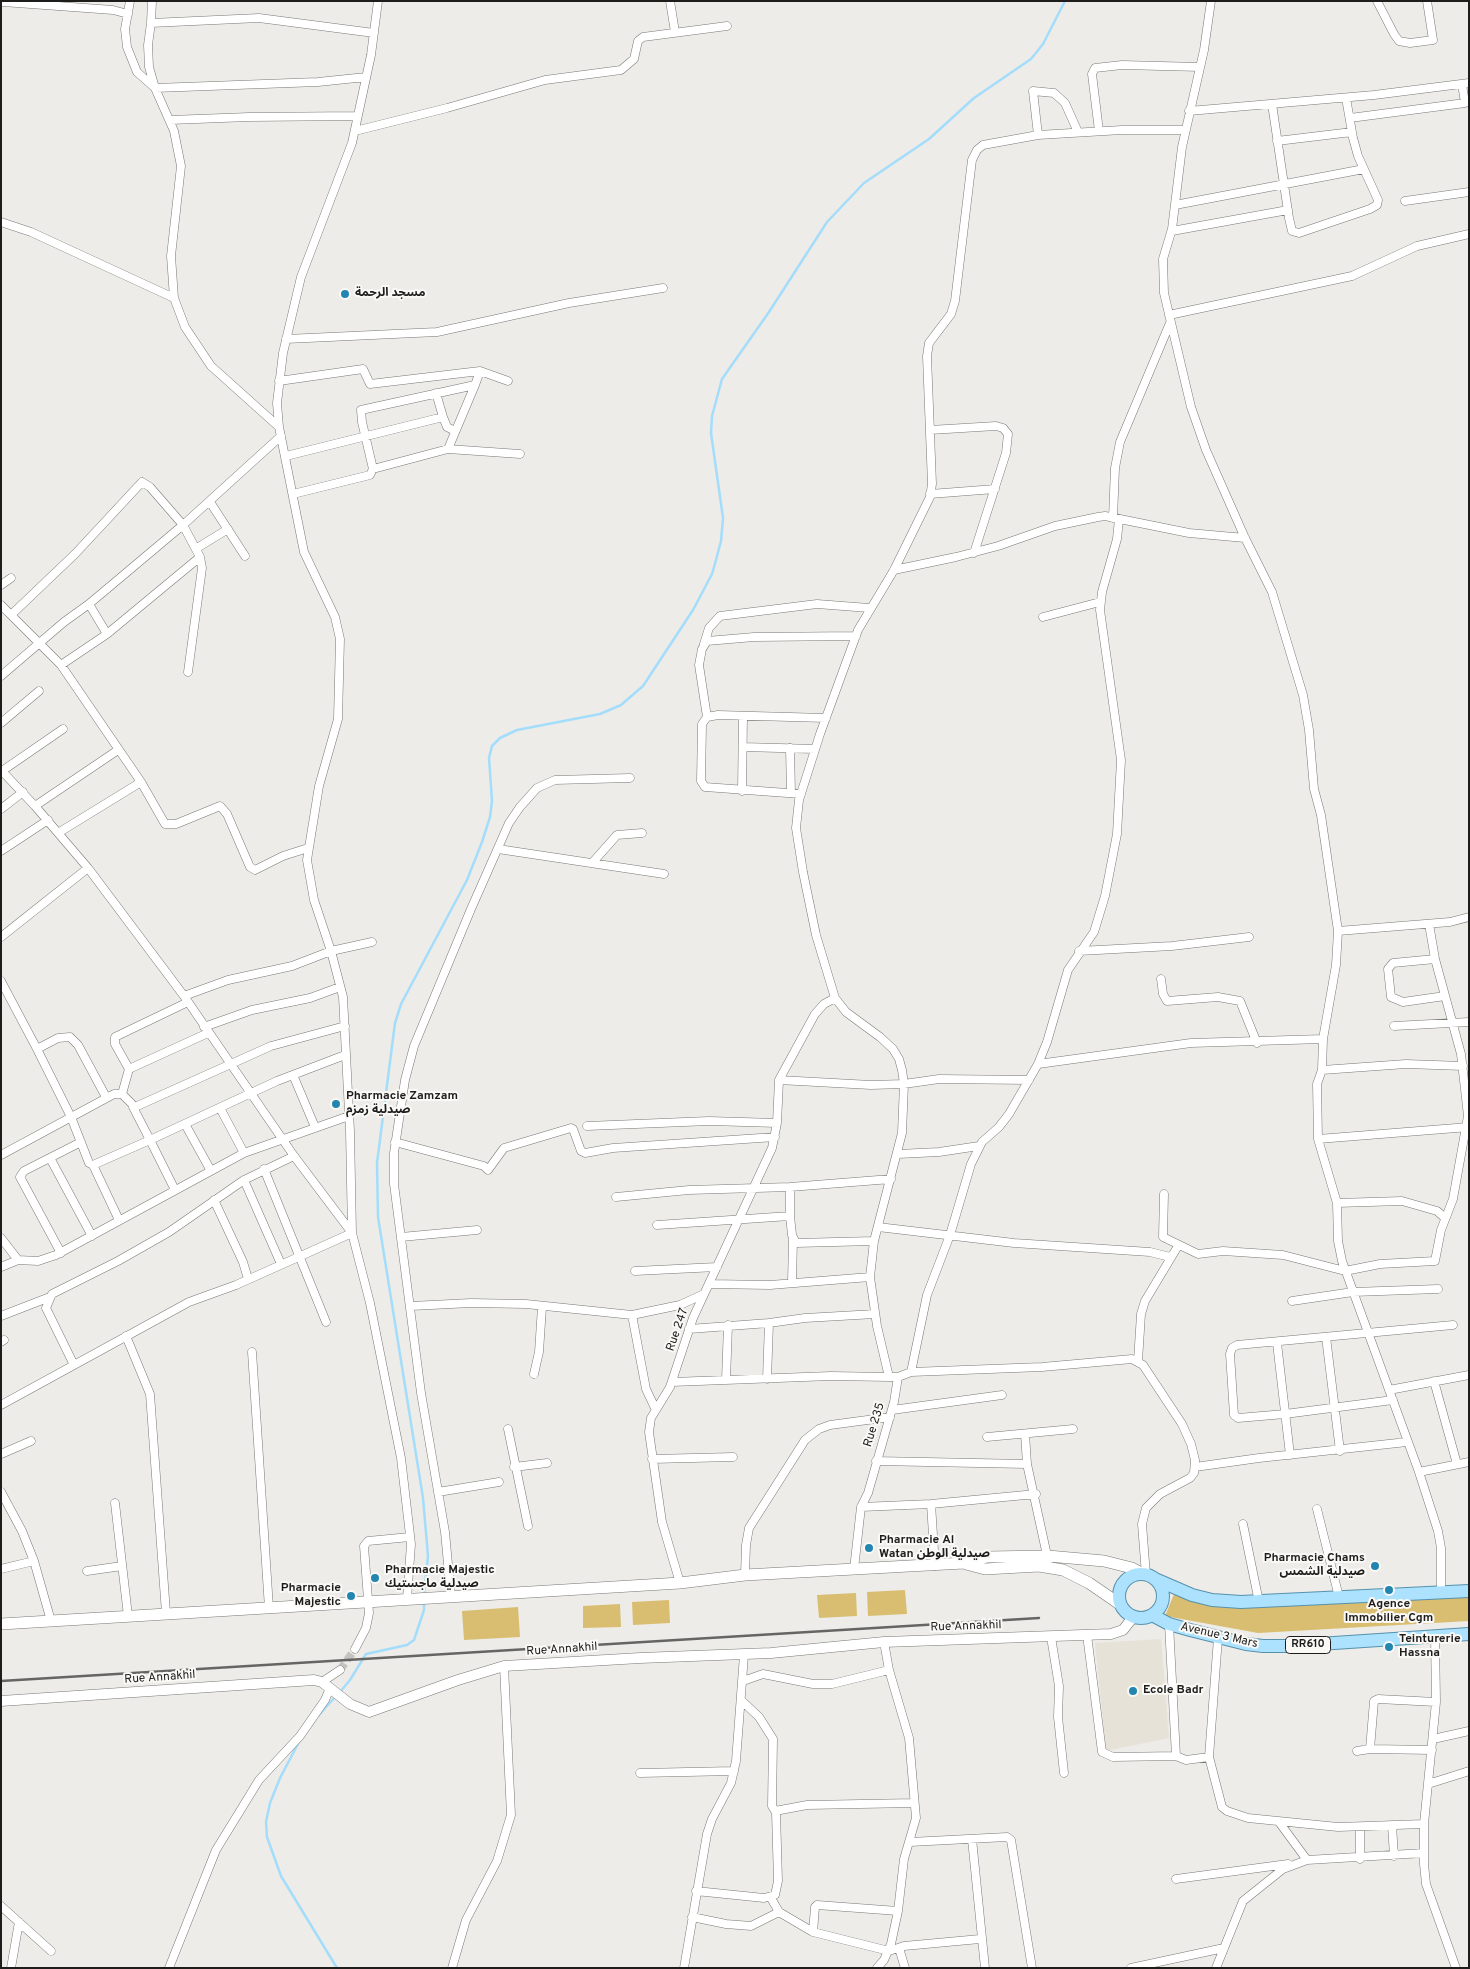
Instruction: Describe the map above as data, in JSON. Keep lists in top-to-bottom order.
{
  "streets": {
    "main road": ["Avenue 3 Mars", "RR610"],
    "street": ["Rue 247", "Rue 235", "Rue Annakhil"]
  },
  "crossings": [
    ["Rue Annakhil", "Avenue 3 Mars"]
  ],
  "places": [
    "مسجد الرحمة",
    "Pharmacie Zamzam صيدلية زمزم",
    "Pharmacie Al Watan صيدلية الوطن",
    "Pharmacie Chams صيدلية الشمس",
    "Pharmacie Majestic صيدلية ماجستيك",
    "Agence Immobilier Cgm",
    "Pharmacie Majestic",
    "Teinturerie Hassna",
    "Ecole Badr"
  ]
}
